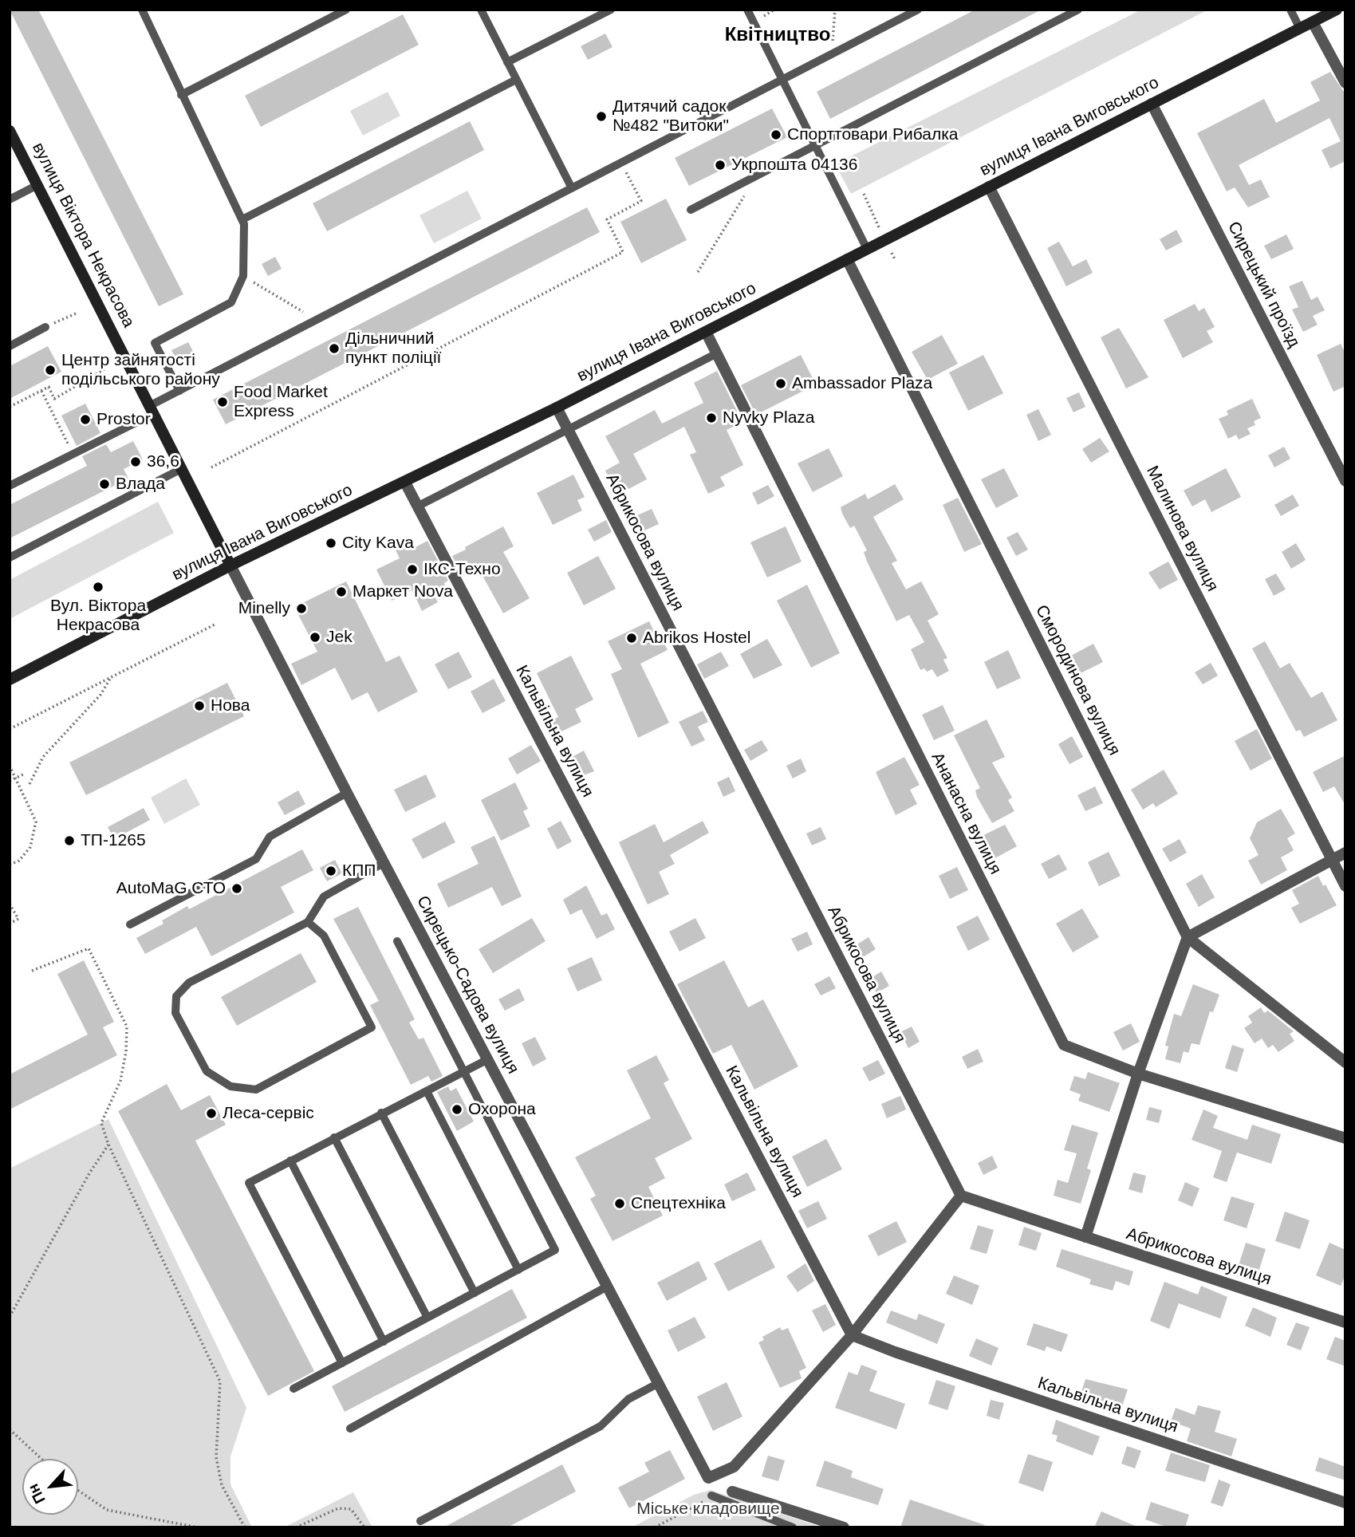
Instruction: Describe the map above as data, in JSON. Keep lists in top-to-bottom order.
{
  "streets": {
    "main road": ["вулиця Івана Виговського", "вулиця Віктора Некрасова"],
    "street": [
      "Сирецький проїзд",
      "Малинова вулиця",
      "Абрикосова вулиця",
      "Смородинова вулиця",
      "Кальвільна вулиця",
      "Ананасна вулиця",
      "Сирецько-Садова вулиця"
    ]
  },
  "crossings": [
    ["вулиця Івана Виговського", "вулиця Віктора Некрасова"],
    ["вулиця Івана Виговського", "Сирецький проїзд"],
    ["вулиця Івана Виговського", "Малинова вулиця"],
    ["вулиця Івана Виговського", "Абрикосова вулиця"],
    ["вулиця Івана Виговського", "Смородинова вулиця"],
    ["вулиця Івана Виговського", "Кальвільна вулиця"],
    ["вулиця Івана Виговського", "Ананасна вулиця"],
    ["вулиця Івана Виговського", "Сирецько-Садова вулиця"],
    ["вулиця Віктора Некрасова", "Сирецько-Садова вулиця"],
    ["Кальвільна вулиця", "Сирецько-Садова вулиця"]
  ],
  "districts": ["Квітництво"],
  "parks": ["Міське кладовище"],
  "places": [
    "Дитячий садок №482 \"Витоки\"",
    "Спорттовари Рибалка",
    "Укрпошта 04136",
    "Дільничний пункт поліції",
    "Центр зайнятості подільського району",
    "Ambassador Plaza",
    "Food Market Express",
    "Nyvky Plaza",
    "Prostor",
    "36,6",
    "Влада",
    "City Kava",
    "ІКС-Техно",
    "Вул. Віктора Некрасова",
    "Маркет Nova",
    "Minelly",
    "Jek",
    "Abrikos Hostel",
    "Нова",
    "ТП-1265",
    "КПП",
    "AutoMaG СТО",
    "Охорона",
    "Леса-сервіс",
    "Спецтехніка"
  ],
  "north": "bottom left"
}
